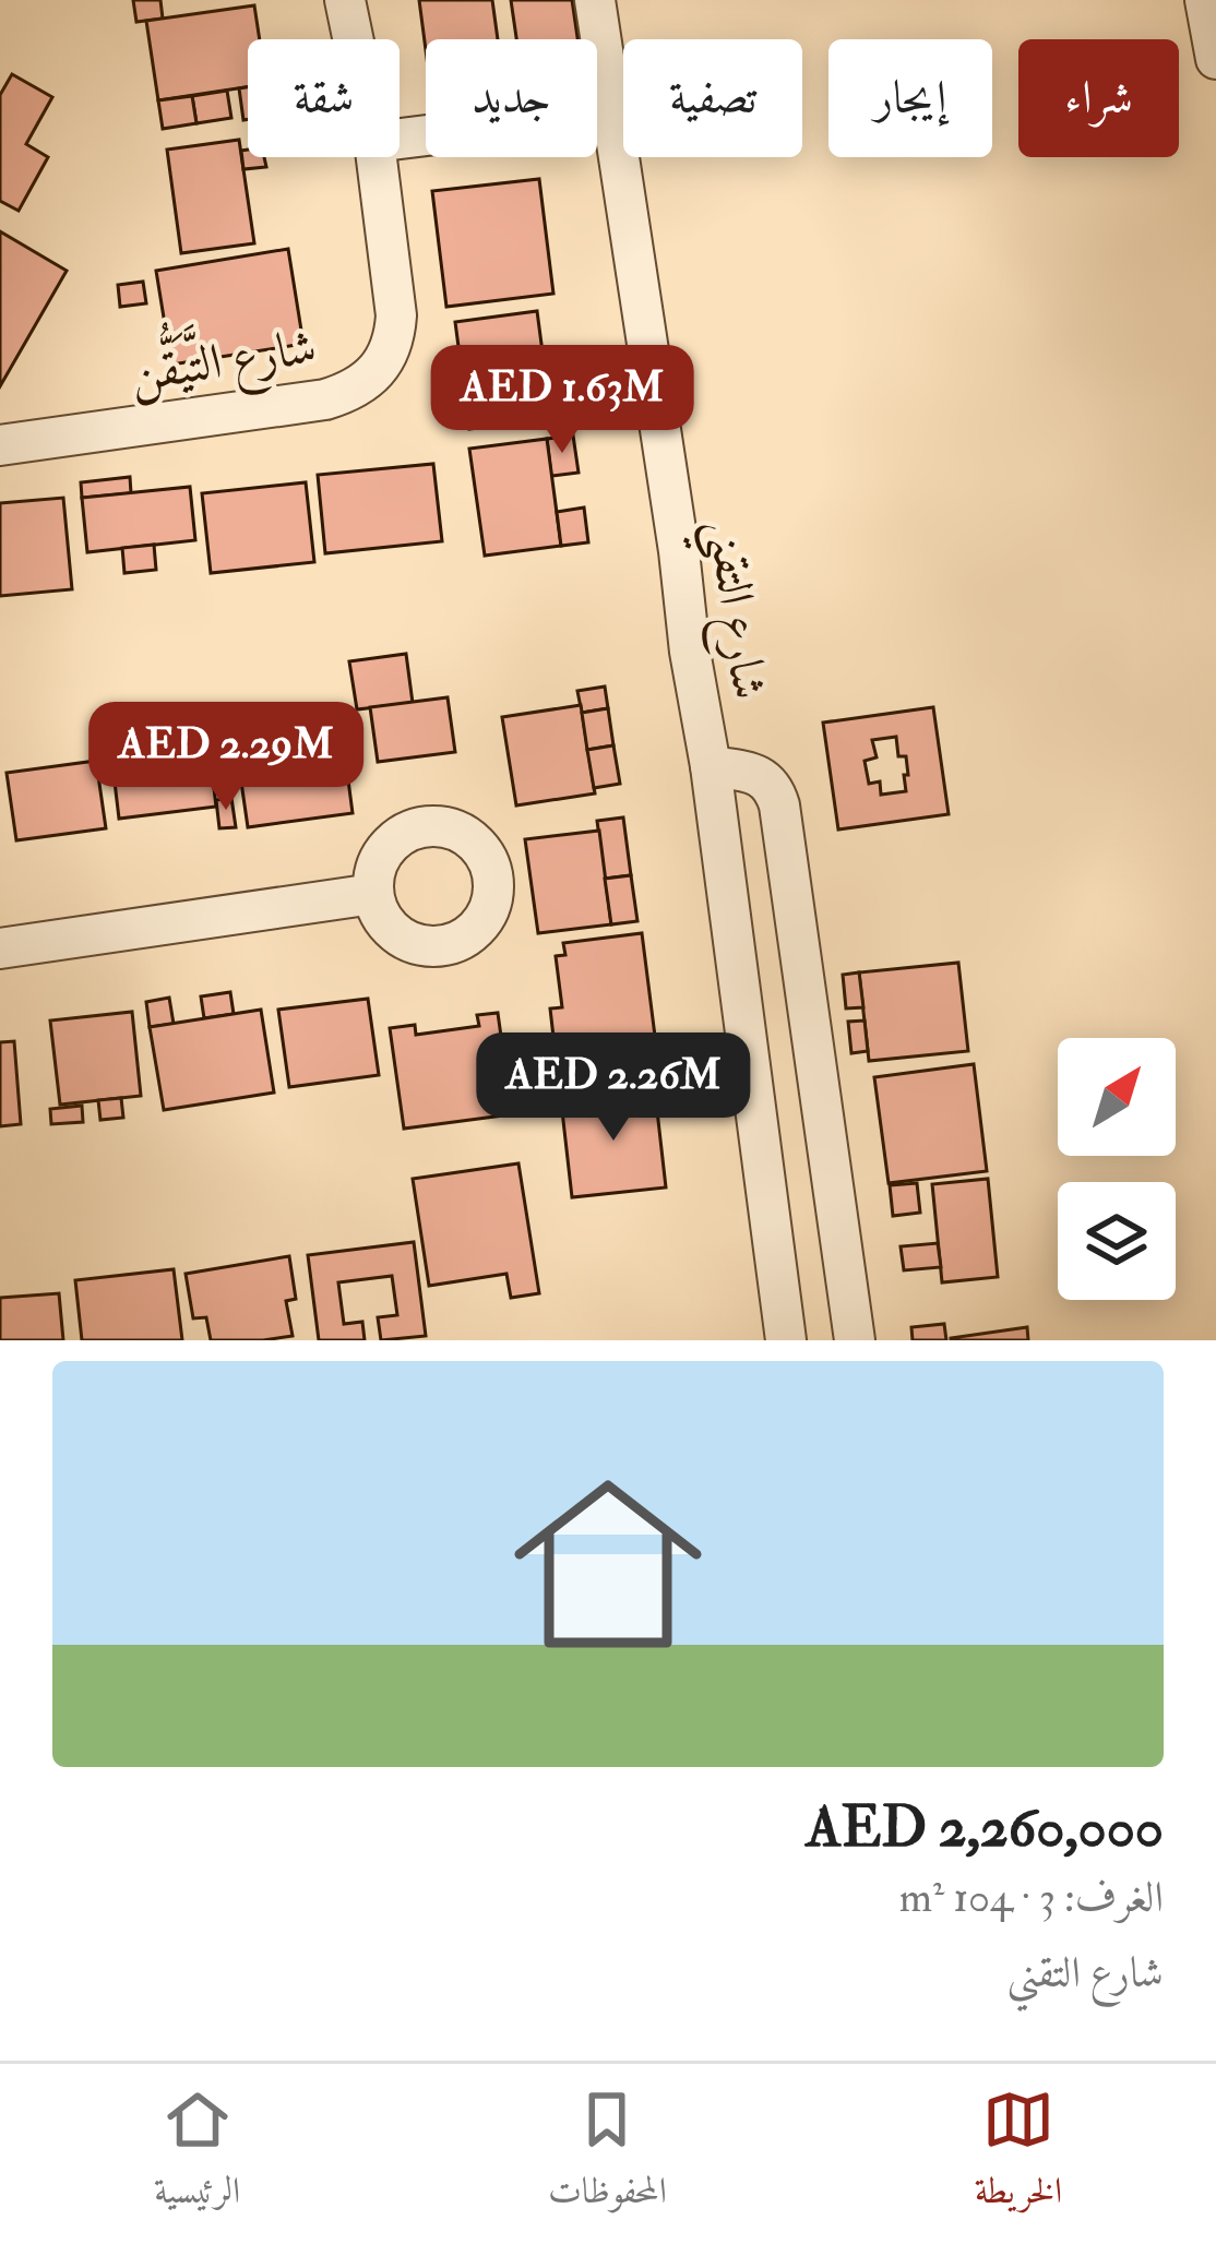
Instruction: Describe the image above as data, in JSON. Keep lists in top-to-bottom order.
{
  "streets": {
    "street": ["شارع التَّيَقُّن", "شارع التقني"]
  },
  "north": "top right",
  "page": {
    "chip": [
      "شراء",
      "إيجار",
      "تصفية",
      "جديد",
      "شقة"
    ],
    "price": ["AED 1.63M", "AED 2.29M", "AED 2.26M"],
    "list": [
      {
        "name": "AED 2,260,000",
        "note": "الغرف: 3 · 104 m² · شارع التقني"
      }
    ],
    "tabs": ["الخريطة", "المحفوظات", "الرئيسية"]
  }
}
